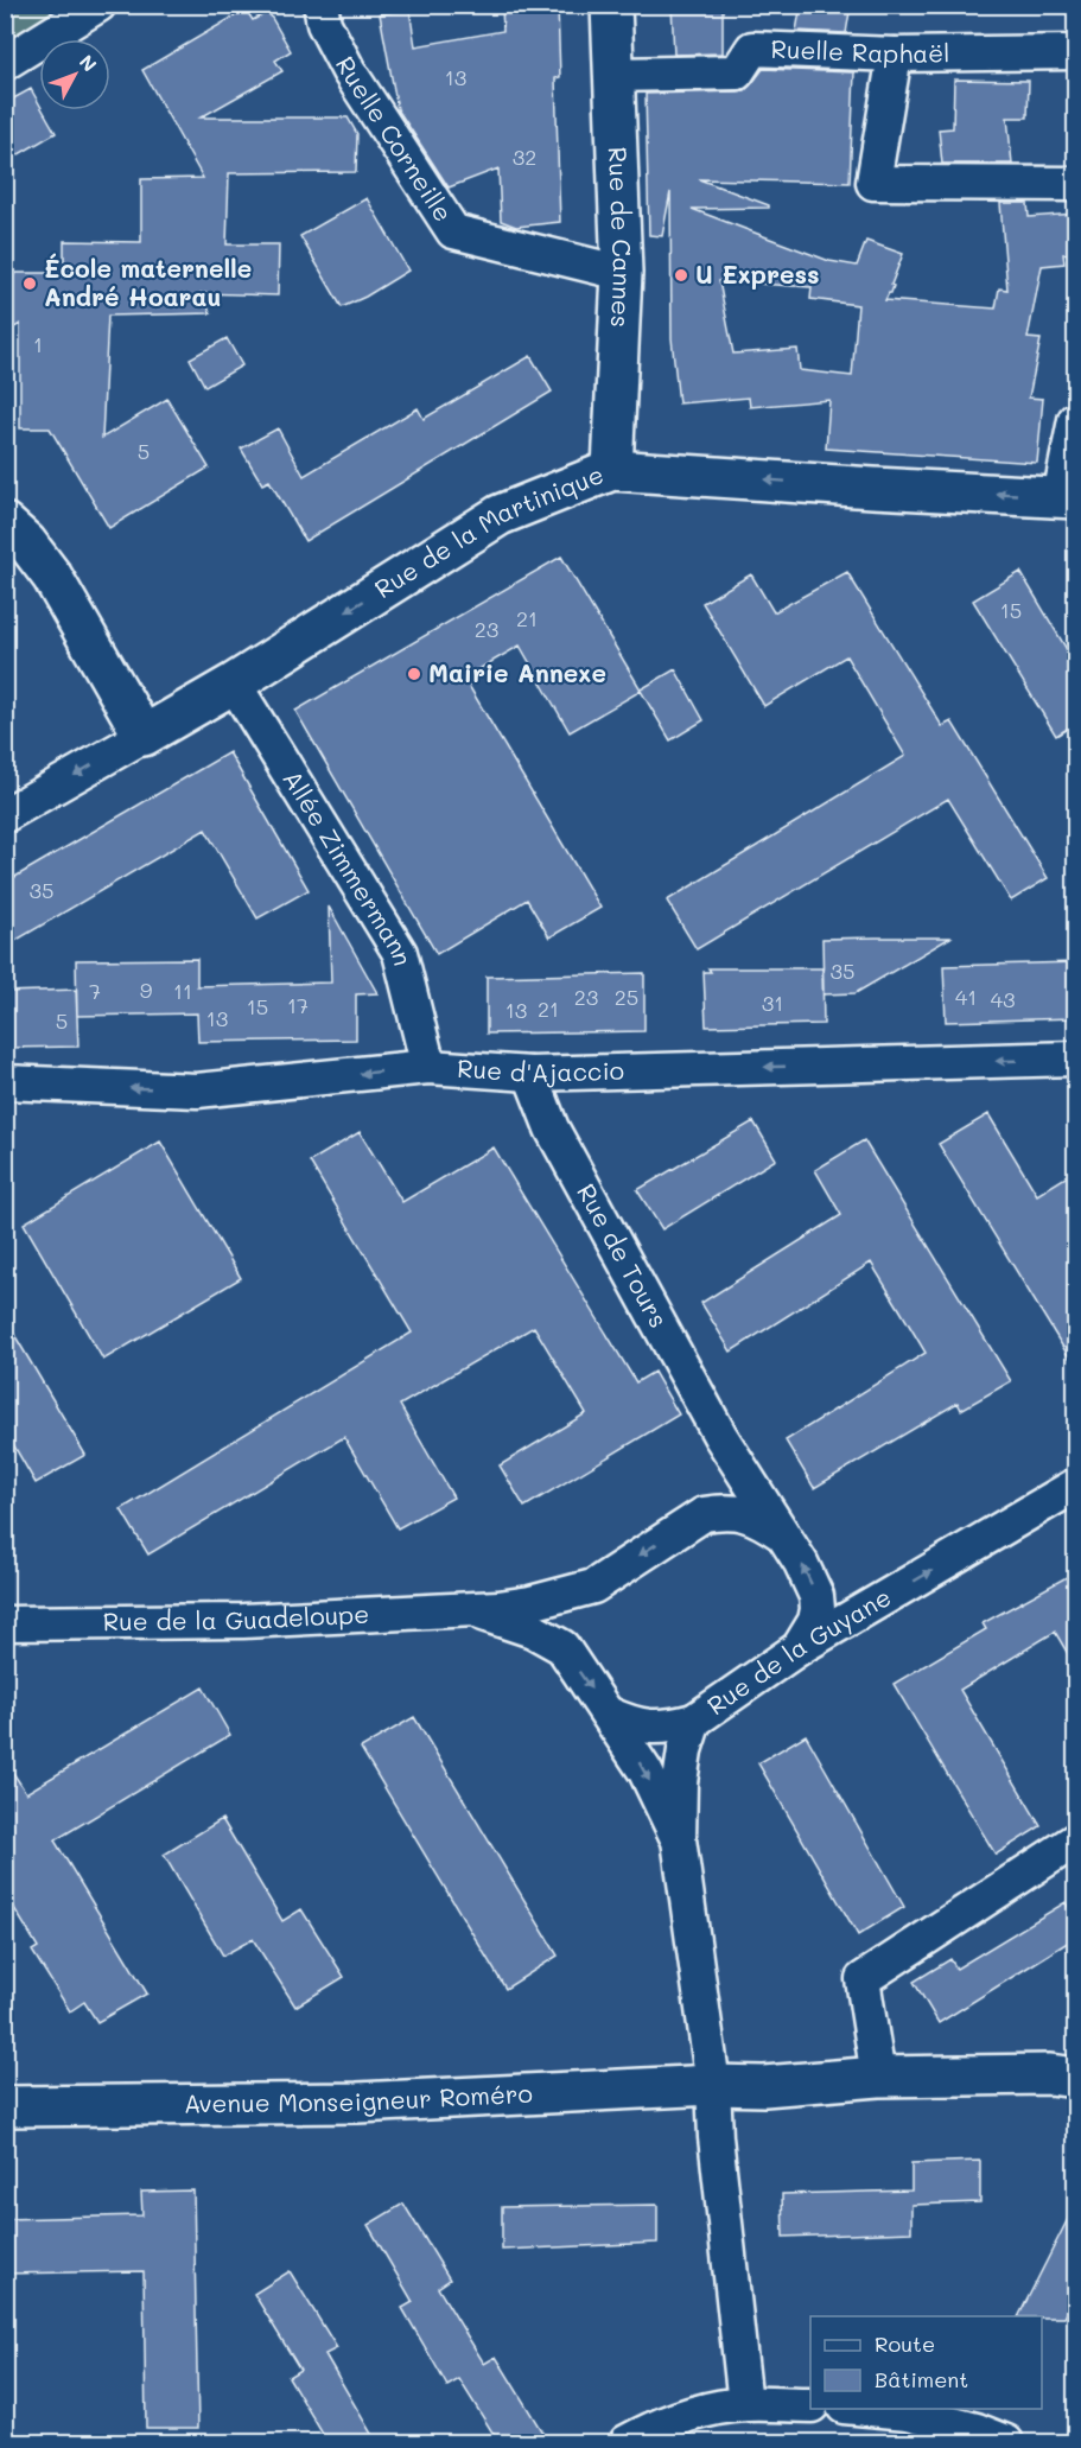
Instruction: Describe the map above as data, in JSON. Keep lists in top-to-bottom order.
{
  "streets": {
    "street": [
      "Ruelle Raphaël",
      "Ruelle Corneille",
      "Rue de Cannes",
      "Rue de la Martinique",
      "Allée Zimmermann",
      "Rue d'Ajaccio",
      "Rue de Tours",
      "Rue de la Guadeloupe",
      "Rue de la Guyane",
      "Avenue Monseigneur Roméro"
    ]
  },
  "crossings": [
    ["Ruelle Raphaël", "Rue de Cannes"],
    ["Ruelle Corneille", "Rue de Cannes"],
    ["Rue de Cannes", "Rue de la Martinique"],
    ["Rue de la Martinique", "Allée Zimmermann"],
    ["Allée Zimmermann", "Rue d'Ajaccio"],
    ["Rue d'Ajaccio", "Rue de Tours"],
    ["Rue de Tours", "Rue de la Guadeloupe"],
    ["Rue de Tours", "Rue de la Guyane"],
    ["Rue de la Guadeloupe", "Rue de la Guyane"],
    ["Rue de la Guyane", "Avenue Monseigneur Roméro"]
  ],
  "one_way": ["Rue de la Martinique", "Rue d'Ajaccio", "Rue de la Guyane"],
  "places": ["U Express", "École maternelle André Hoarau", "Mairie Annexe"],
  "house_numbers": [
    "13",
    "32",
    "1",
    "5",
    "15",
    "21",
    "23",
    "35",
    "35",
    "9",
    "7",
    "11",
    "23",
    "25",
    "41",
    "43",
    "31",
    "17",
    "15",
    "21",
    "13",
    "13",
    "5"
  ],
  "legend": ["Route", "Bâtiment"],
  "north": "top right"
}
